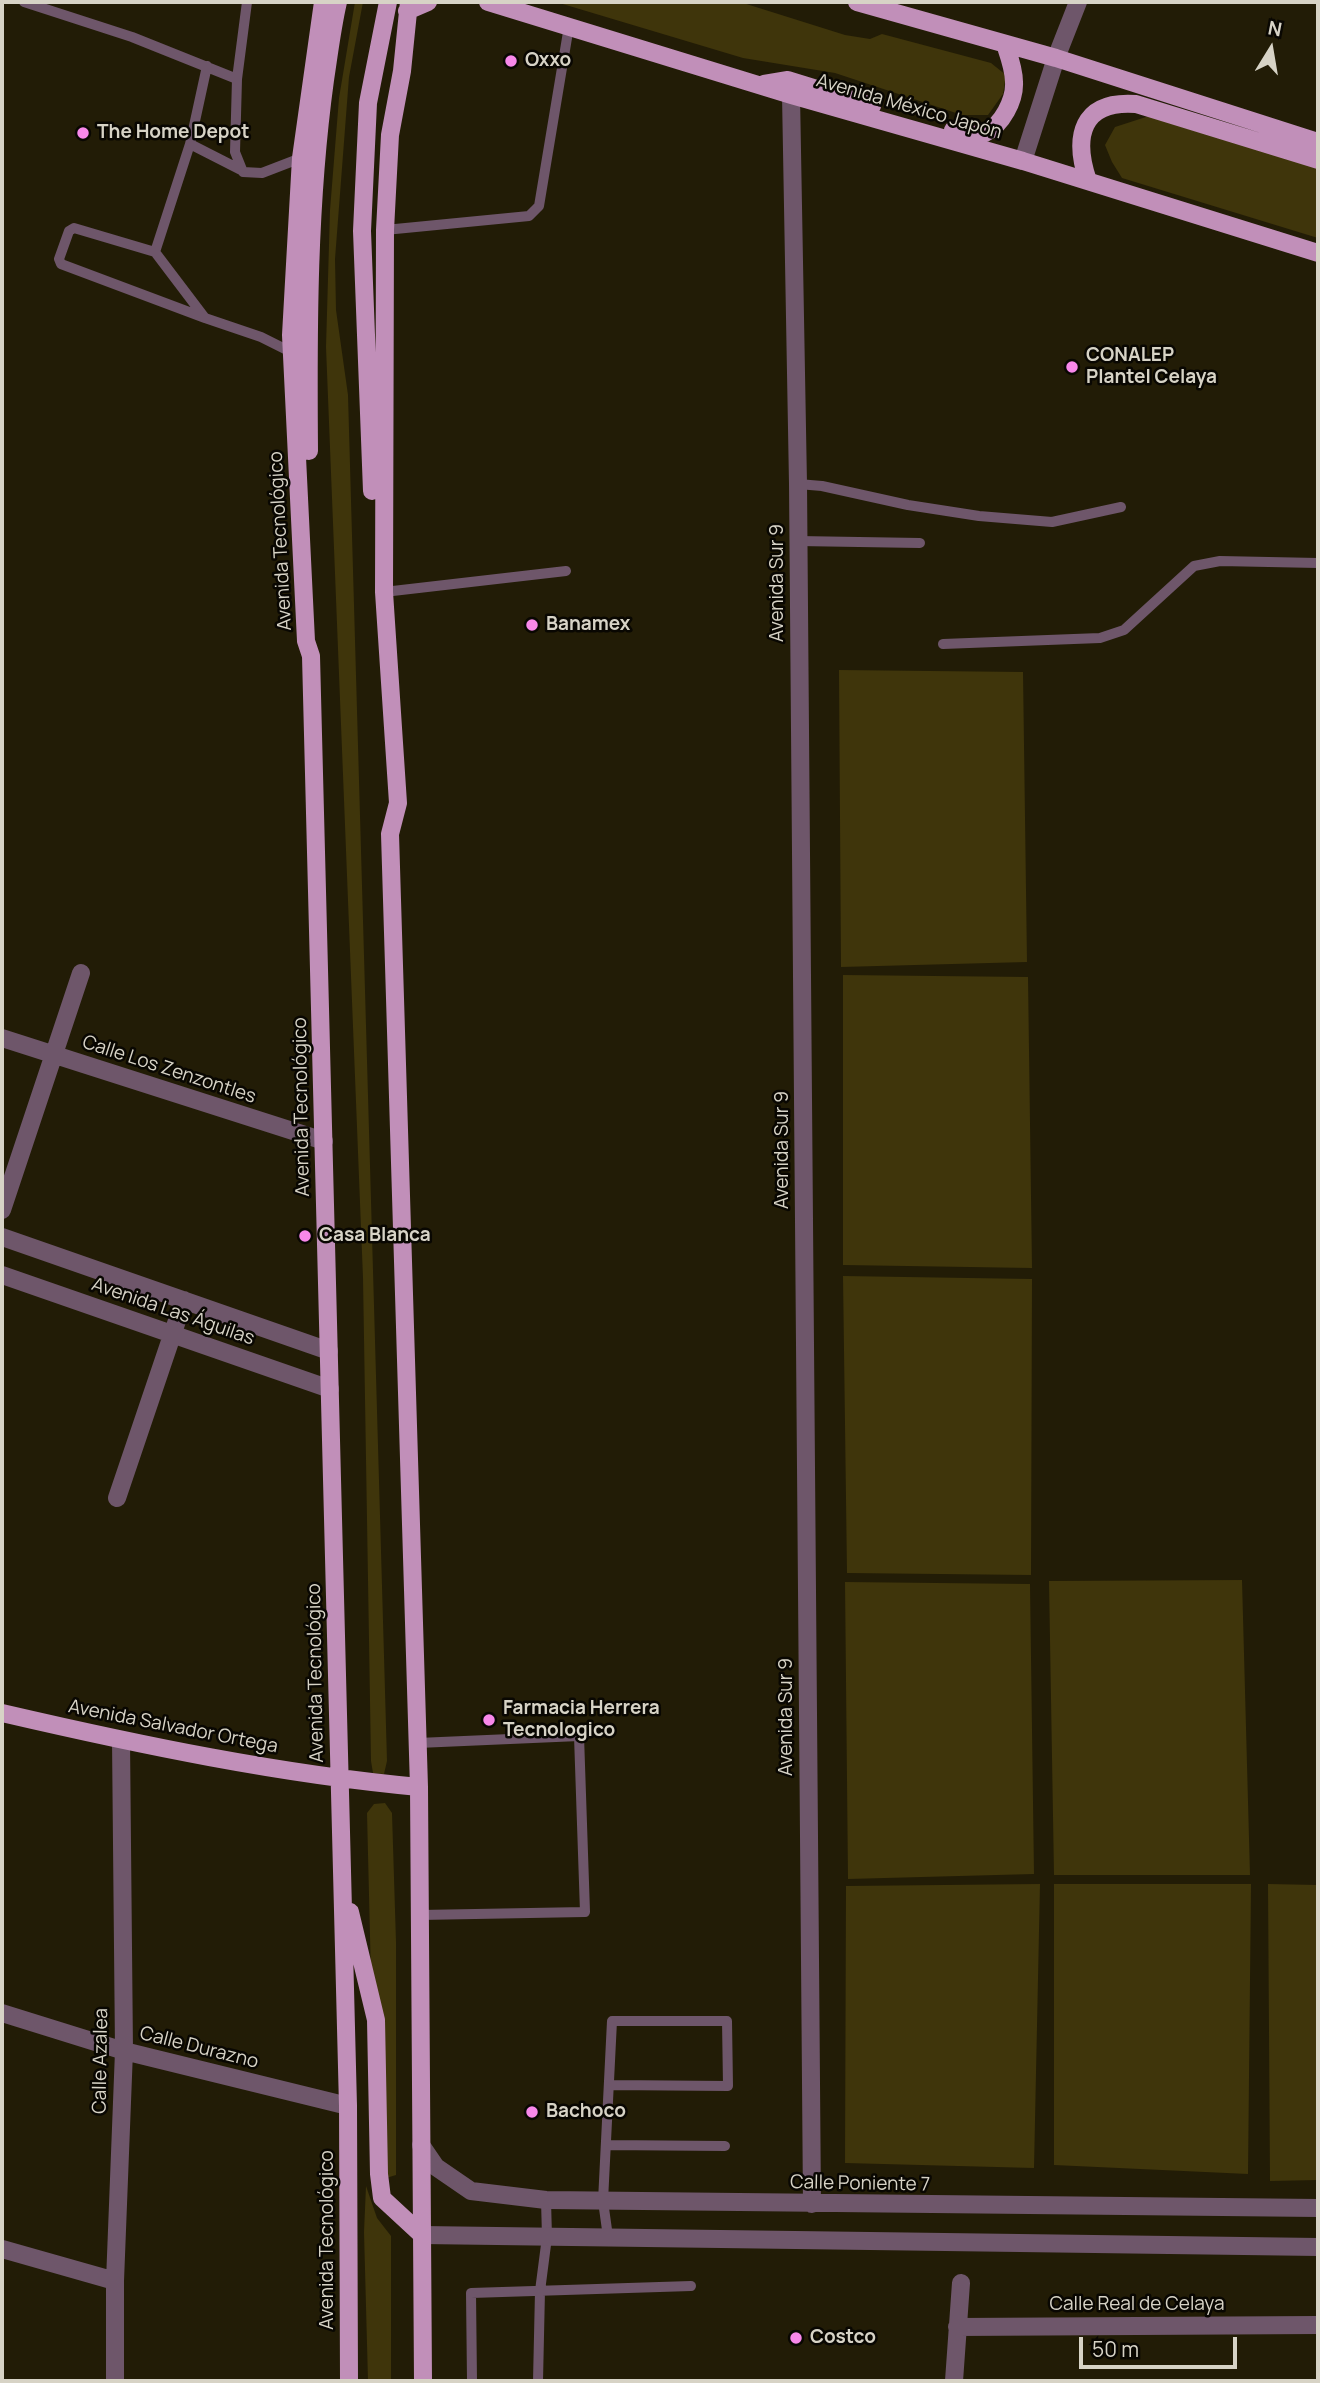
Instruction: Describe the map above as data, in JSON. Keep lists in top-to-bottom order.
{
  "streets": {
    "main road": ["Avenida México Japón", "Avenida Tecnológico", "Avenida Salvador Ortega"],
    "street": [
      "Avenida Sur 9",
      "Calle Los Zenzontles",
      "Avenida Las Águilas",
      "Calle Durazno",
      "Calle Azalea",
      "Calle Poniente 7",
      "Calle Real de Celaya"
    ]
  },
  "crossings": [
    ["Avenida México Japón", "Avenida Sur 9"],
    ["Avenida Tecnológico", "Calle Los Zenzontles"],
    ["Avenida Tecnológico", "Avenida Las Águilas"],
    ["Avenida Tecnológico", "Avenida Salvador Ortega"],
    ["Avenida Tecnológico", "Calle Durazno"],
    ["Avenida Sur 9", "Calle Poniente 7"],
    ["Avenida Salvador Ortega", "Calle Azalea"],
    ["Calle Durazno", "Calle Azalea"]
  ],
  "places": [
    "Oxxo",
    "The Home Depot",
    "CONALEP Plantel Celaya",
    "Banamex",
    "Casa Blanca",
    "Farmacia Herrera Tecnologico",
    "Bachoco",
    "Costco"
  ],
  "scale_bar": "50 m",
  "north": "top"
}
